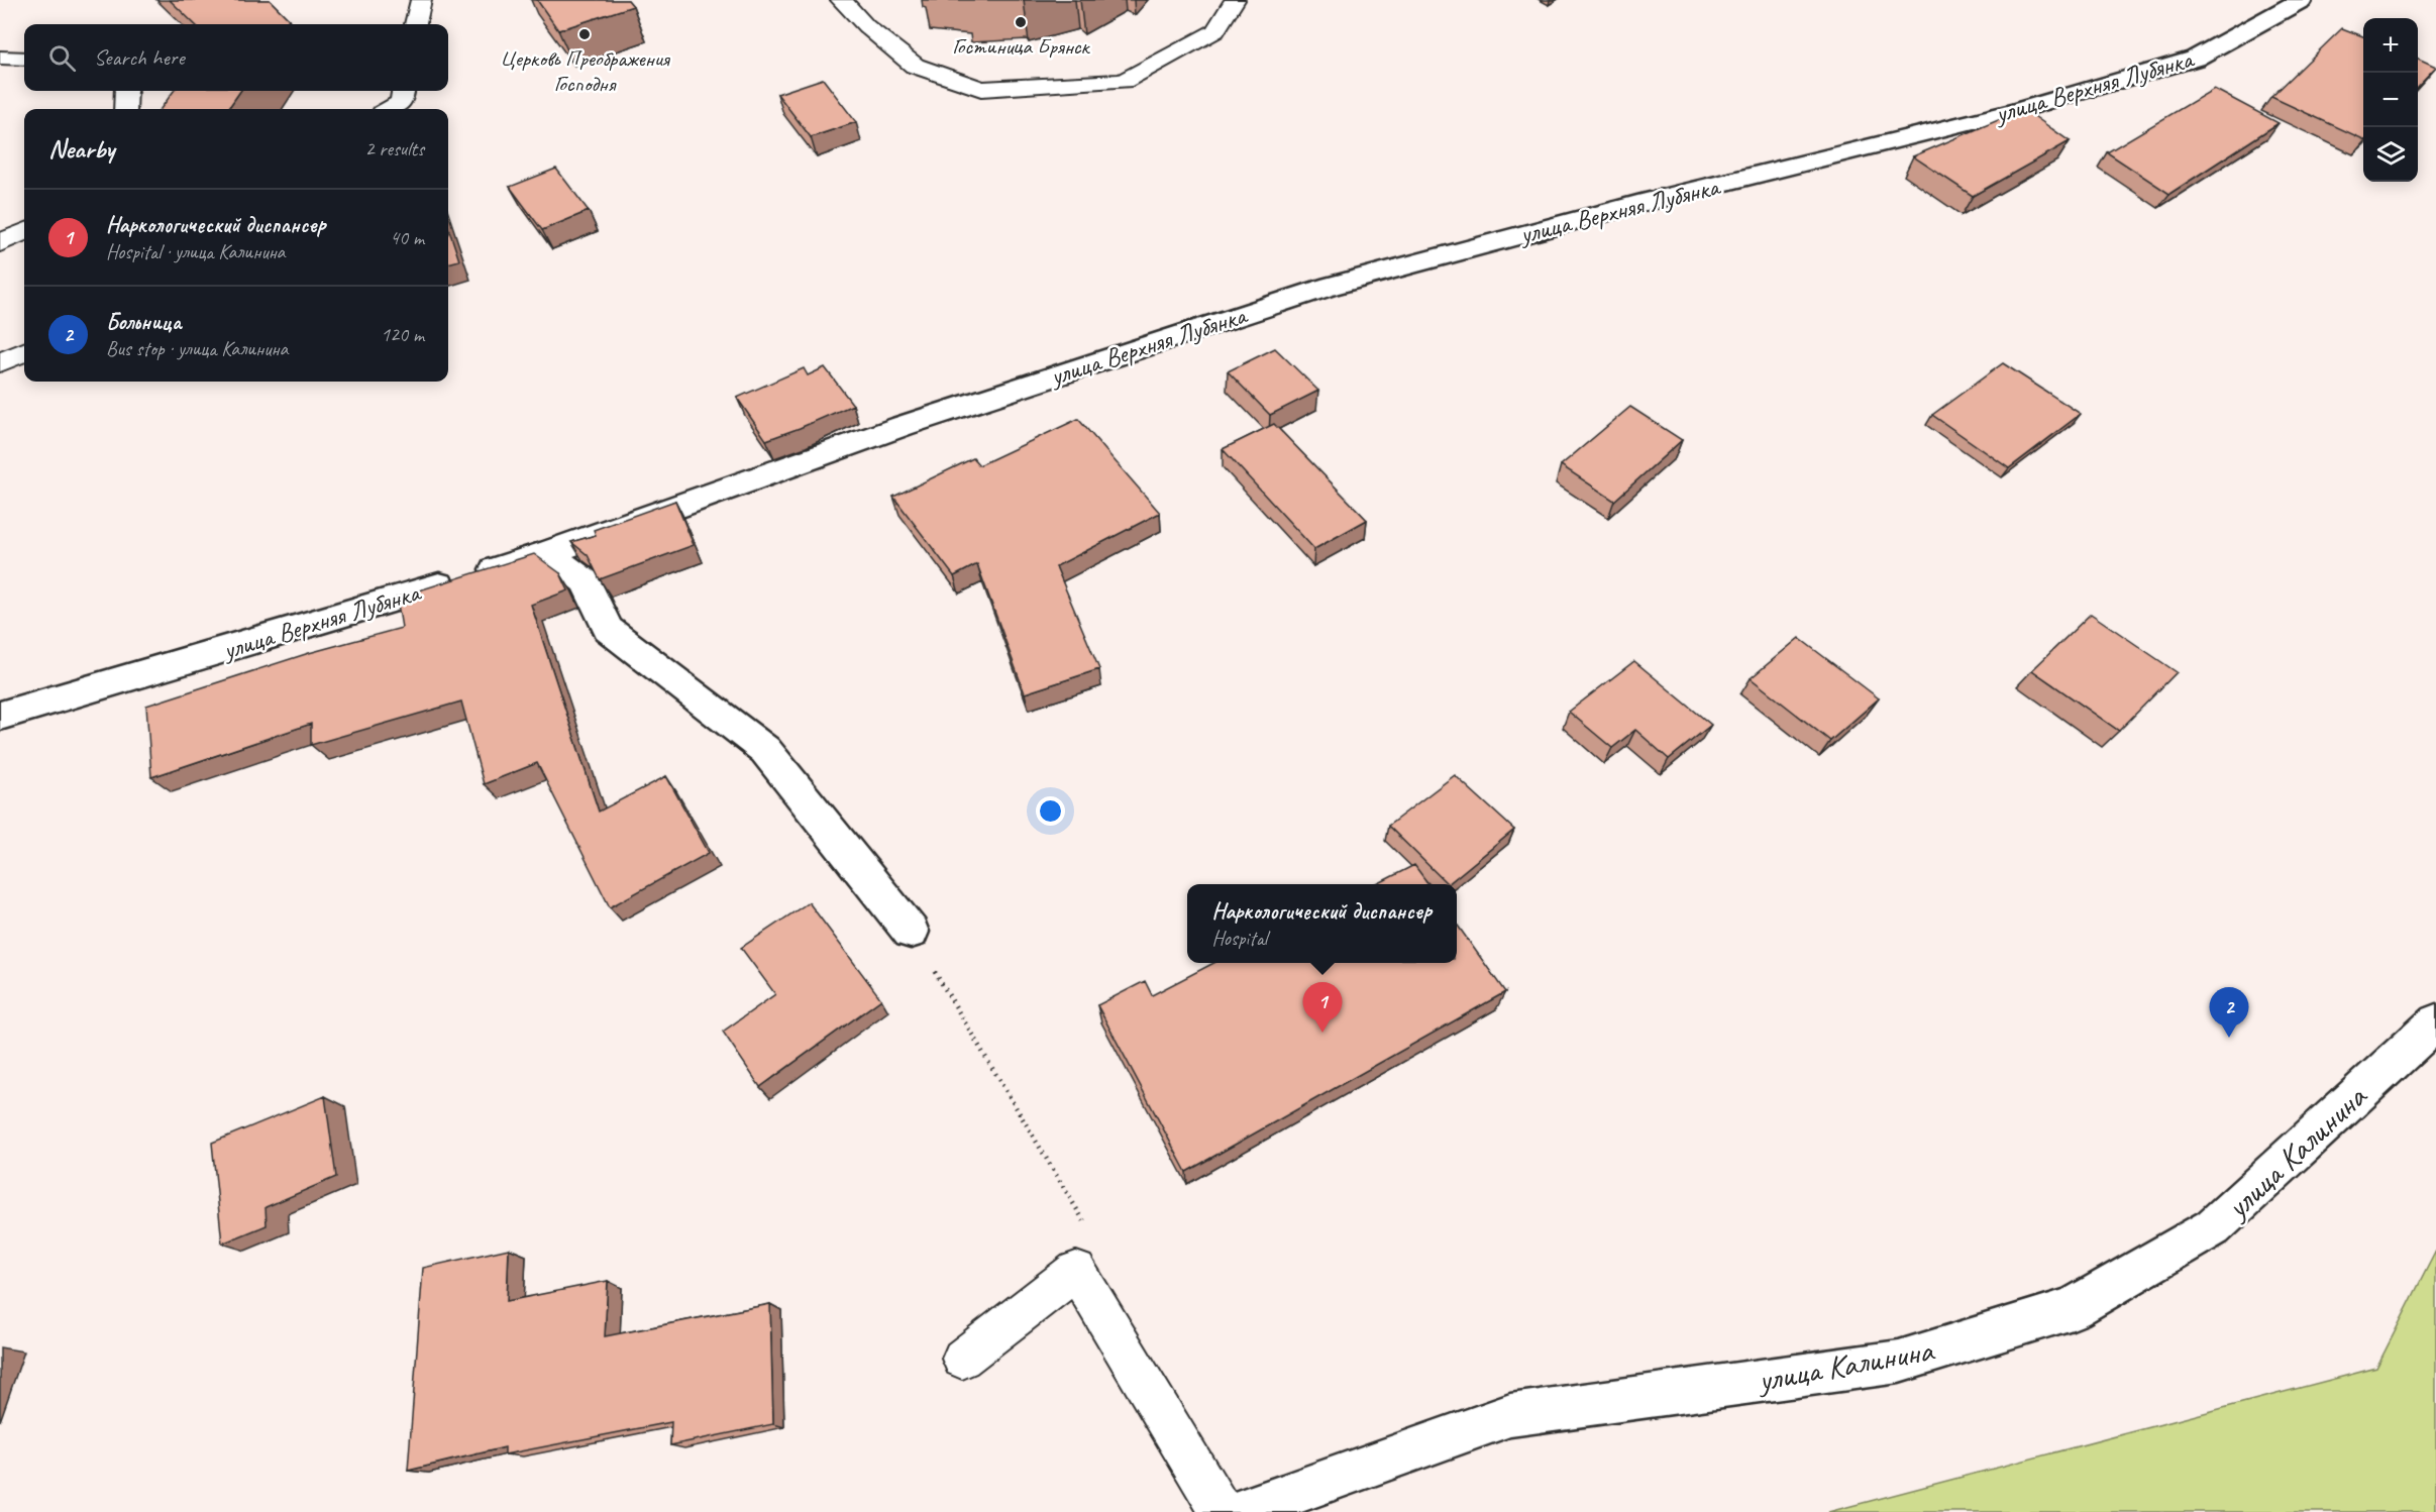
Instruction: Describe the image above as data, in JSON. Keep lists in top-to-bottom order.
{
  "streets": {
    "street": ["улица Верхняя Лубянка", "улица Калинина"]
  },
  "places": ["Гостиница Брянск", "Церковь Преображения Господня"],
  "page": {
    "map_buttons": ["+", "−"],
    "search": "Search here",
    "heading": ["Nearby", "2 results"],
    "list": [
      {
        "mark": "1",
        "name": "Наркологический диспансер",
        "note": "Hospital · улица Калинина",
        "value": "40 m"
      },
      {
        "mark": "2",
        "name": "Больница",
        "note": "Bus stop · улица Калинина",
        "value": "120 m"
      }
    ],
    "popup": ["Наркологический диспансер", "Hospital"],
    "pins": ["1", "2"]
  }
}
